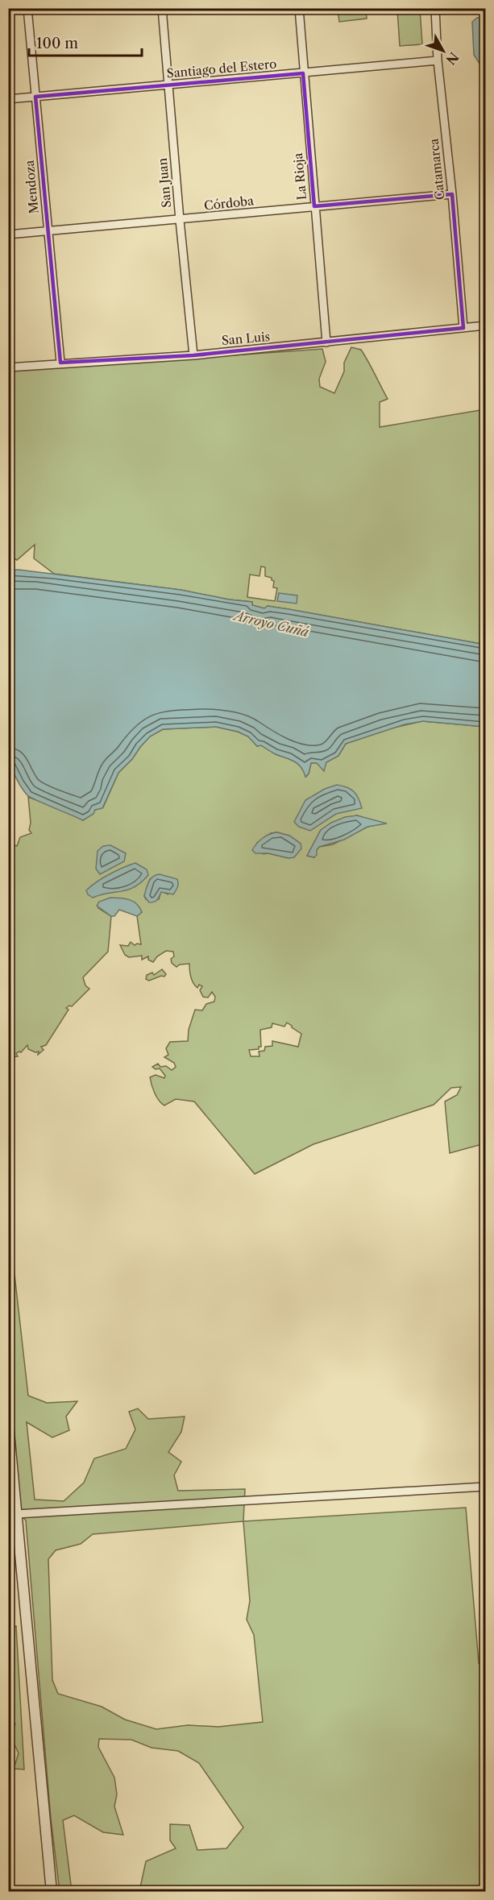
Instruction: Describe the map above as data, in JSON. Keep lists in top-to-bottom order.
{
  "streets": {
    "street": [
      "Santiago del Estero",
      "Catamarca",
      "La Rioja",
      "San Juan",
      "Mendoza",
      "Córdoba",
      "San Luis"
    ]
  },
  "crossings": [
    ["Santiago del Estero", "Catamarca"],
    ["Santiago del Estero", "La Rioja"],
    ["Santiago del Estero", "San Juan"],
    ["Santiago del Estero", "Mendoza"],
    ["Catamarca", "Córdoba"],
    ["Catamarca", "San Luis"],
    ["La Rioja", "Córdoba"],
    ["La Rioja", "San Luis"],
    ["San Juan", "Córdoba"],
    ["San Juan", "San Luis"],
    ["Mendoza", "Córdoba"],
    ["Mendoza", "San Luis"]
  ],
  "water": ["Arroyo Cuñá"],
  "scale_bar": "100 m",
  "north": "bottom right"
}
